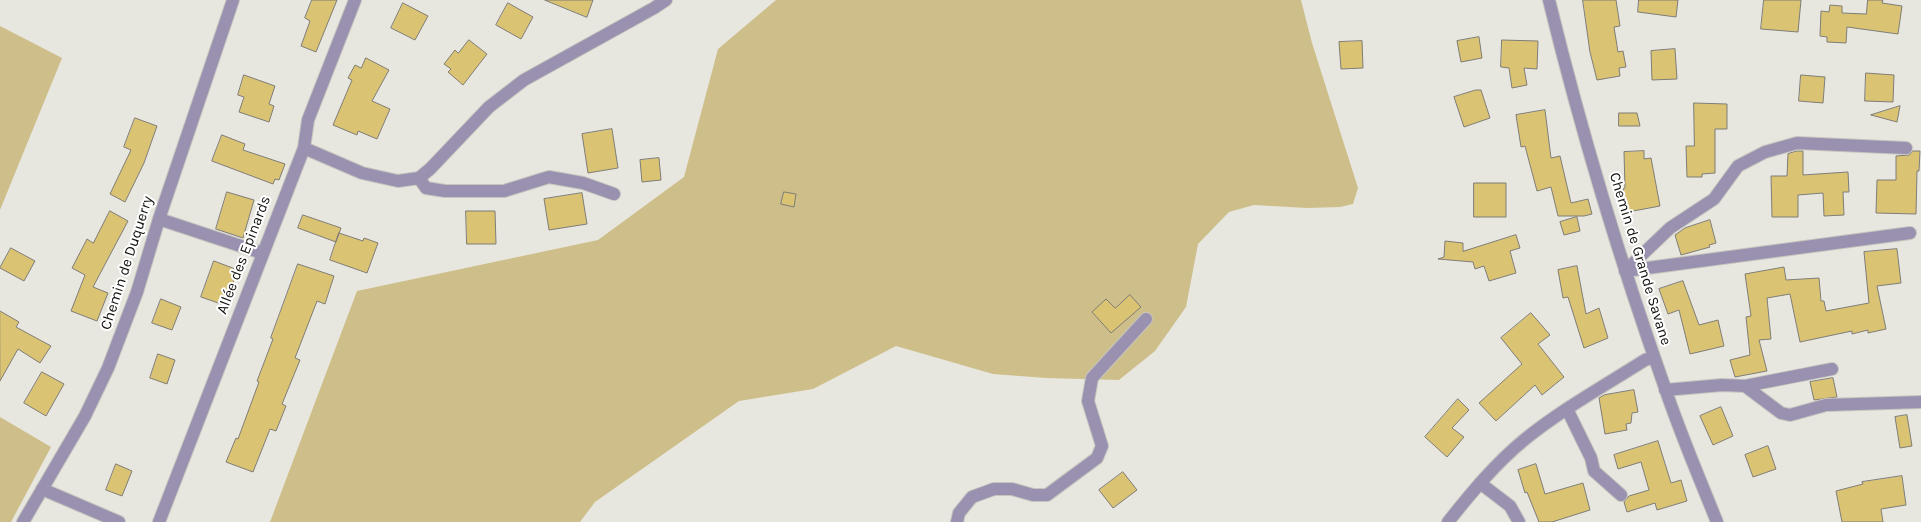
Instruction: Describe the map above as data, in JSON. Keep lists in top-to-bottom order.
{
  "streets": {
    "street": ["Allée des Epinards", "Chemin de Grande Savane", "Chemin de Duquerry"]
  }
}
